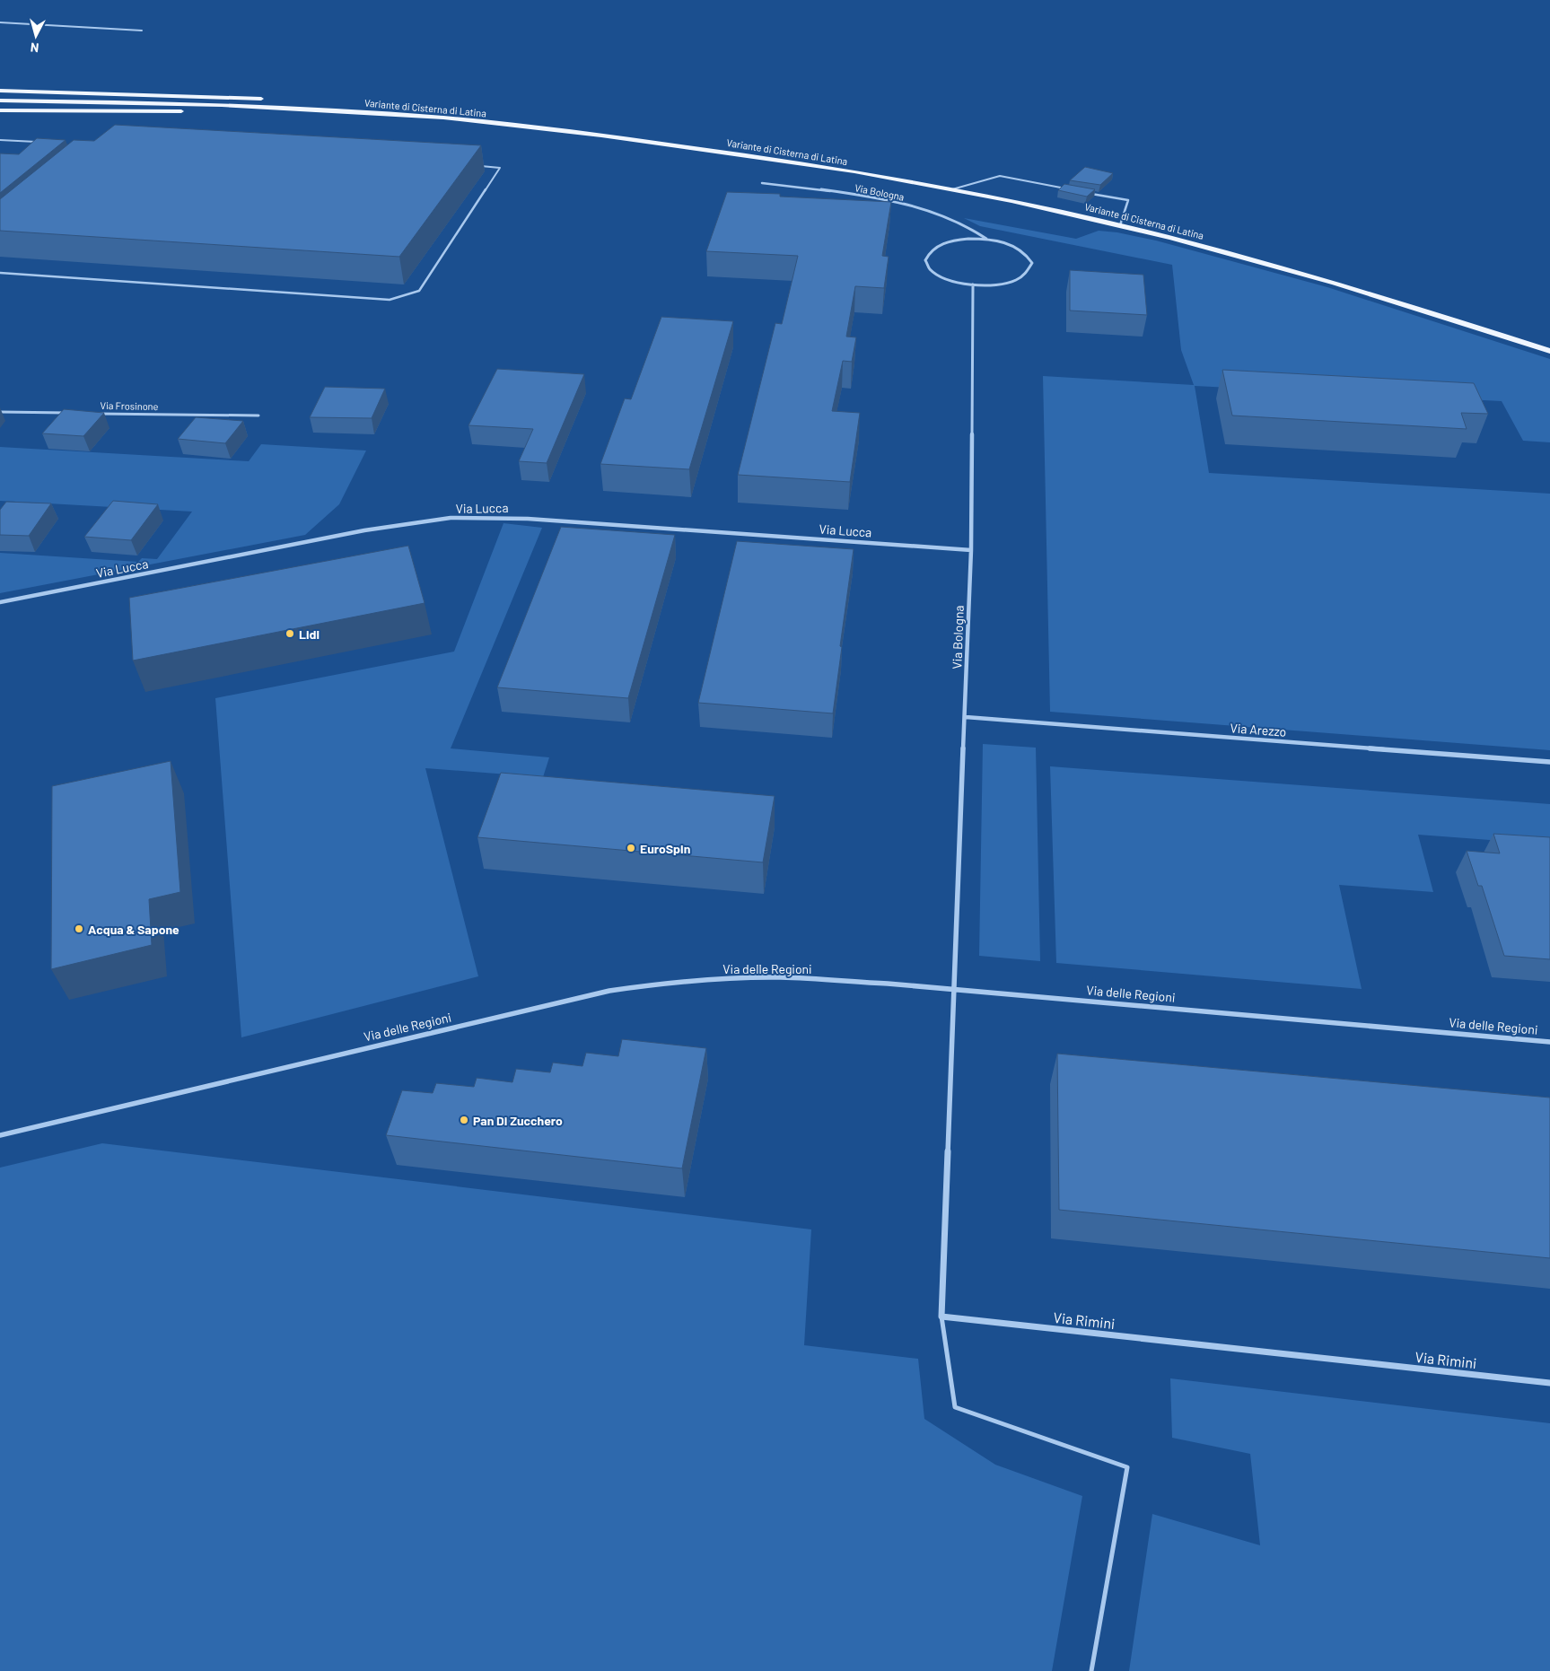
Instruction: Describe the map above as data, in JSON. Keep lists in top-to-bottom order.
{
  "streets": {
    "main road": ["Variante di Cisterna di Latina"],
    "street": [
      "Via Bologna",
      "Via Frosinone",
      "Via Lucca",
      "Via Arezzo",
      "Via delle Regioni",
      "Via Rimini"
    ]
  },
  "crossings": [
    ["Via Bologna", "Via Lucca"],
    ["Via Bologna", "Via Arezzo"],
    ["Via Bologna", "Via delle Regioni"]
  ],
  "places": [
    "Lidl",
    "EuroSpin",
    "Acqua & Sapone",
    "Pan Di Zucchero"
  ],
  "north": "bottom"
}
